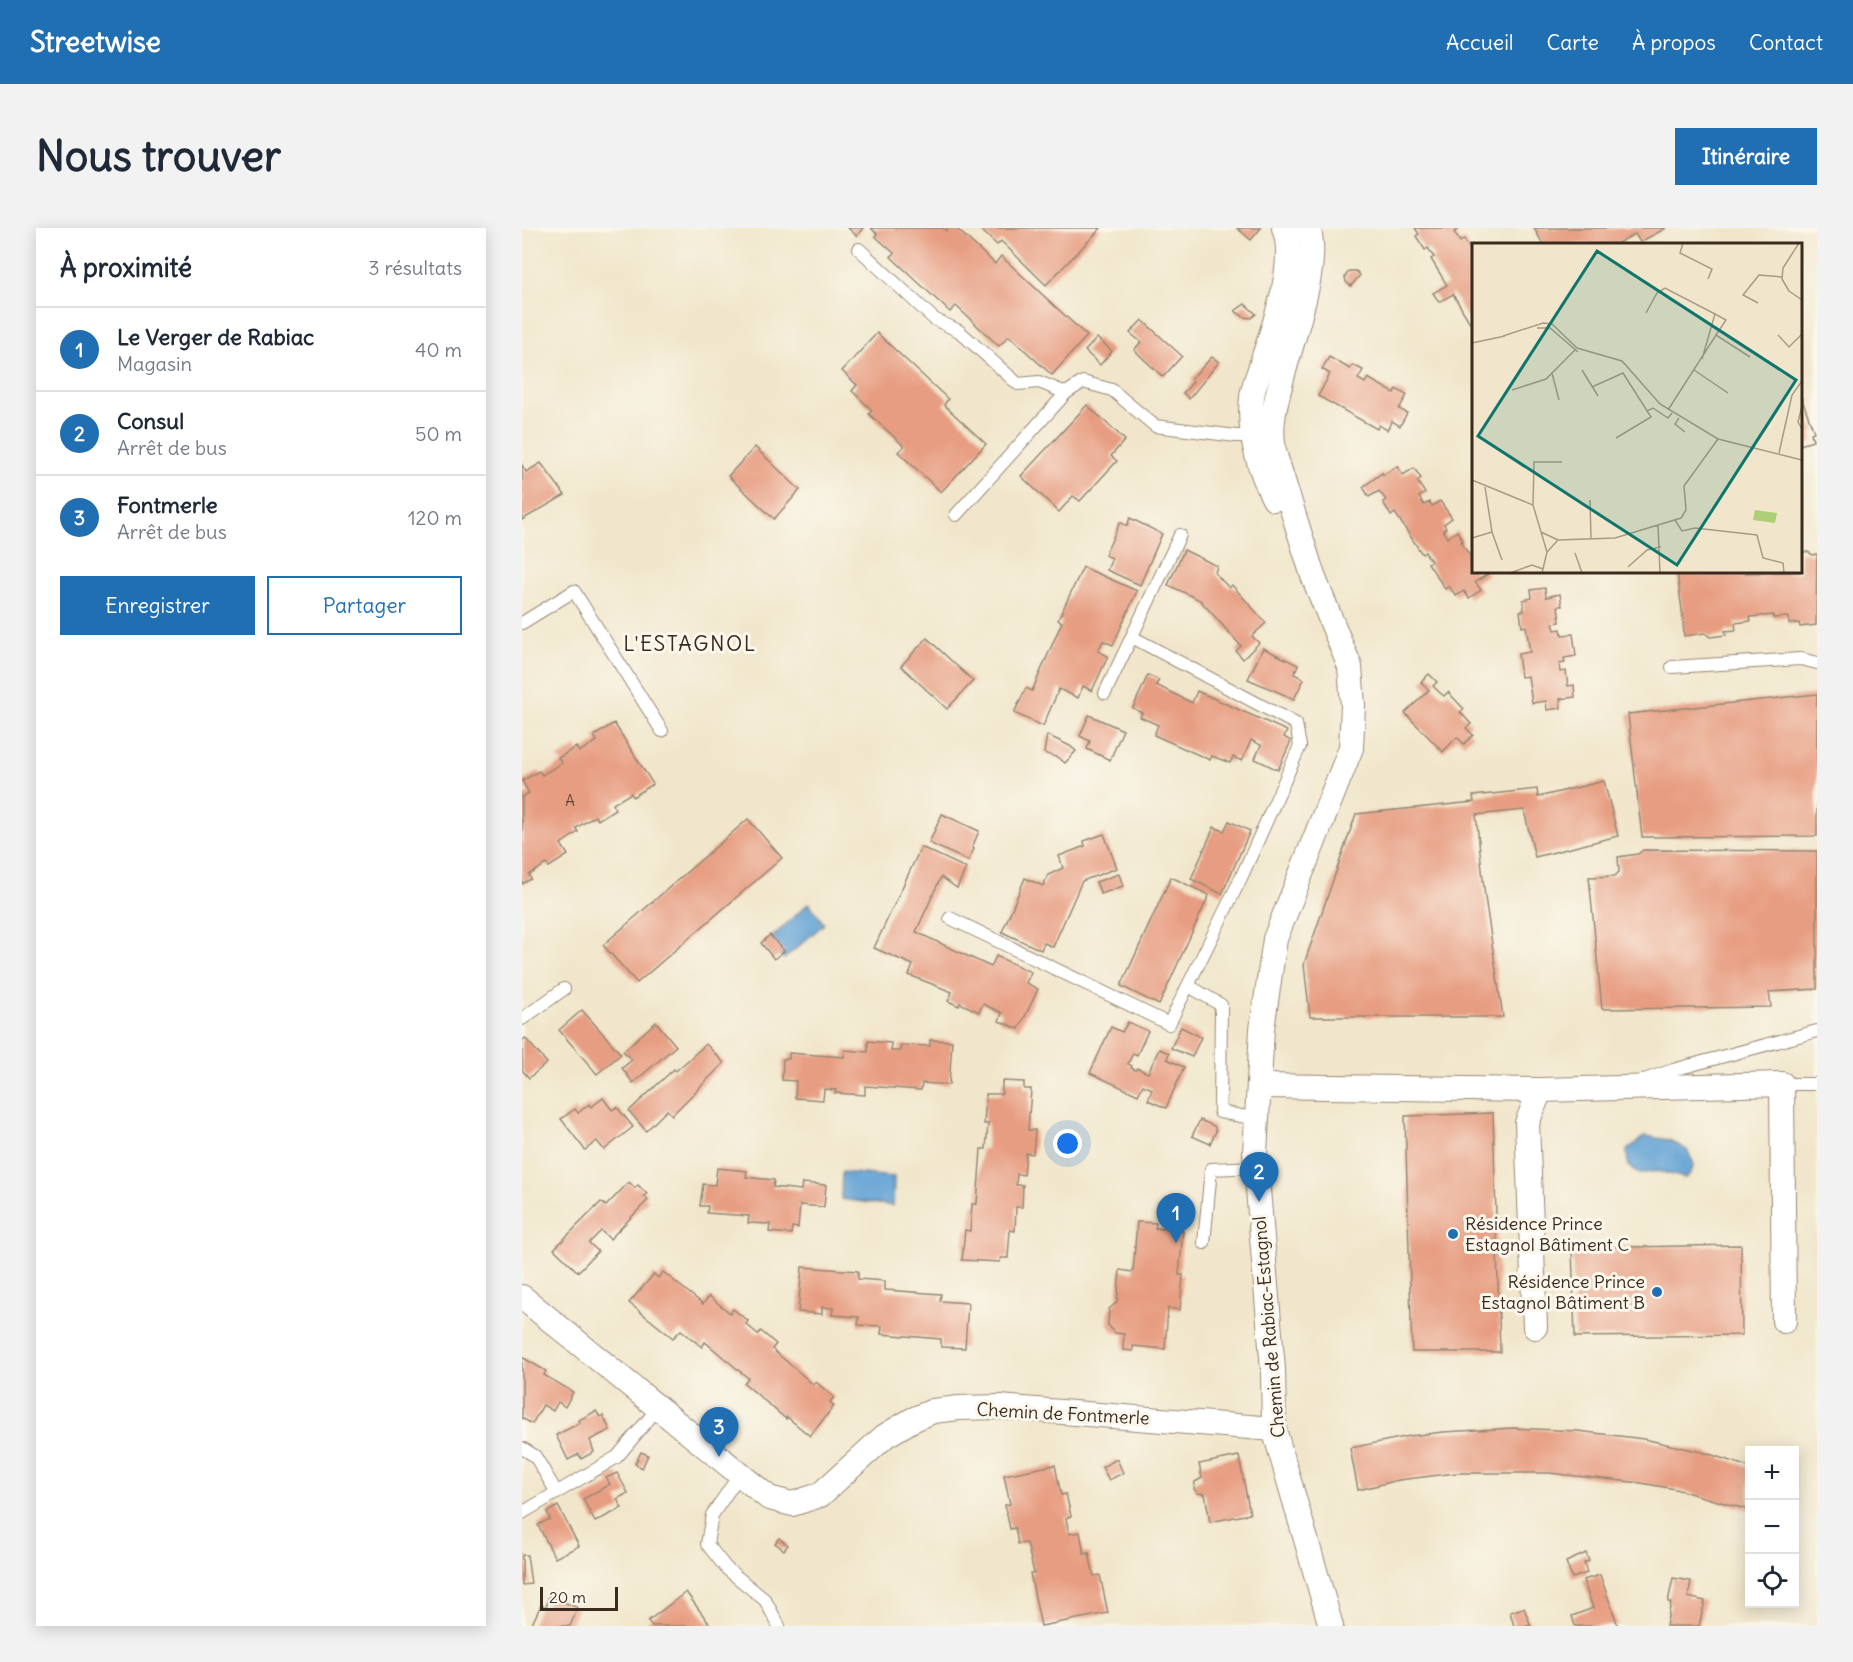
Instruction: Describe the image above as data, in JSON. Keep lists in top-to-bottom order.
{
  "streets": {
    "street": ["Chemin de Rabiac-Estagnol", "Chemin de Fontmerle"]
  },
  "crossings": [
    ["Chemin de Rabiac-Estagnol", "Chemin de Fontmerle"]
  ],
  "districts": ["L'ESTAGNOL"],
  "places": ["Résidence Prince Estagnol Bâtiment C", "Résidence Prince Estagnol Bâtiment B"],
  "house_numbers": ["A"],
  "scale_bar": "20 m",
  "page": {
    "header": "Streetwise",
    "nav": [
      "Accueil",
      "Carte",
      "À propos",
      "Contact"
    ],
    "buttons": [
      "Itinéraire",
      ["Enregistrer", "Partager"]
    ],
    "title": "Nous trouver",
    "heading": ["À proximité", "3 résultats"],
    "list": [
      {
        "mark": "1",
        "name": "Le Verger de Rabiac",
        "note": "Magasin",
        "value": "40 m"
      },
      {
        "mark": "2",
        "name": "Consul",
        "note": "Arrêt de bus",
        "value": "50 m"
      },
      {
        "mark": "3",
        "name": "Fontmerle",
        "note": "Arrêt de bus",
        "value": "120 m"
      }
    ],
    "pins": ["2", "1", "3"],
    "map_buttons": ["+", "−"],
    "scale": "20 m"
  }
}
